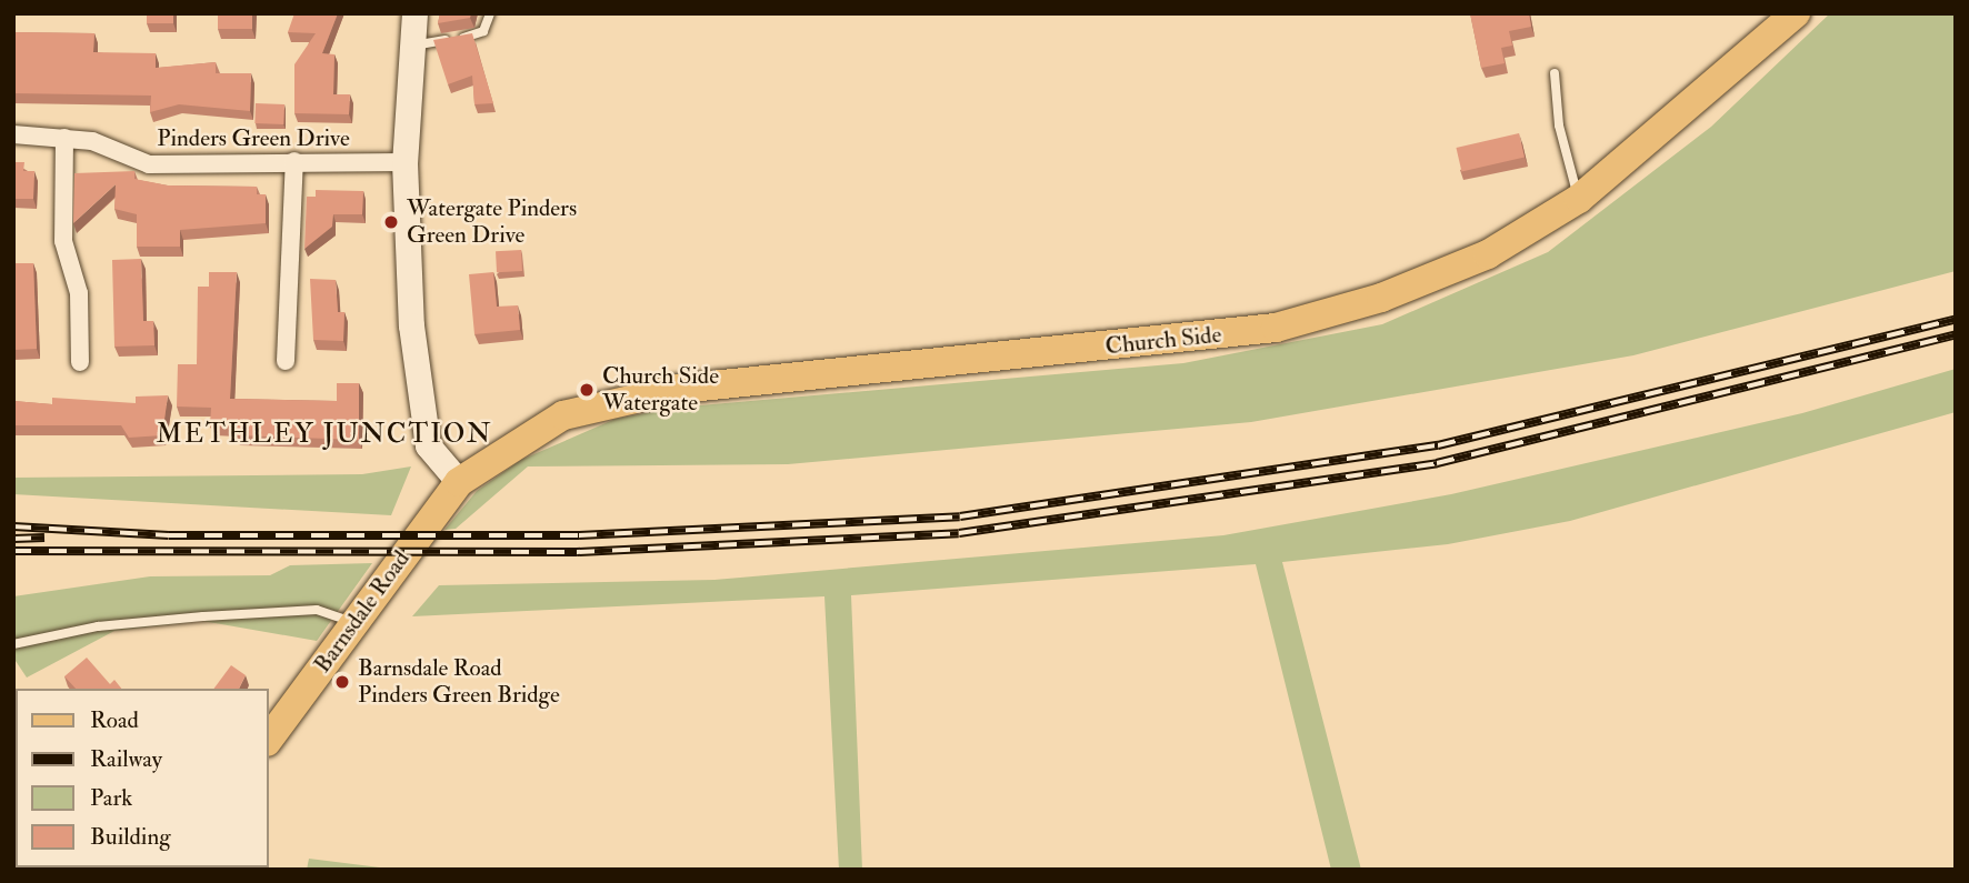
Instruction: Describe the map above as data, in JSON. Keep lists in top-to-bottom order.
{
  "streets": {
    "main road": ["Church Side", "Barnsdale Road"],
    "street": ["Pinders Green Drive"]
  },
  "crossings": [
    ["Church Side", "Barnsdale Road"]
  ],
  "districts": ["METHLEY JUNCTION"],
  "places": ["Watergate Pinders Green Drive", "Church Side Watergate", "Barnsdale Road Pinders Green Bridge"],
  "legend": [
    "Road",
    "Railway",
    "Park",
    "Building"
  ]
}
